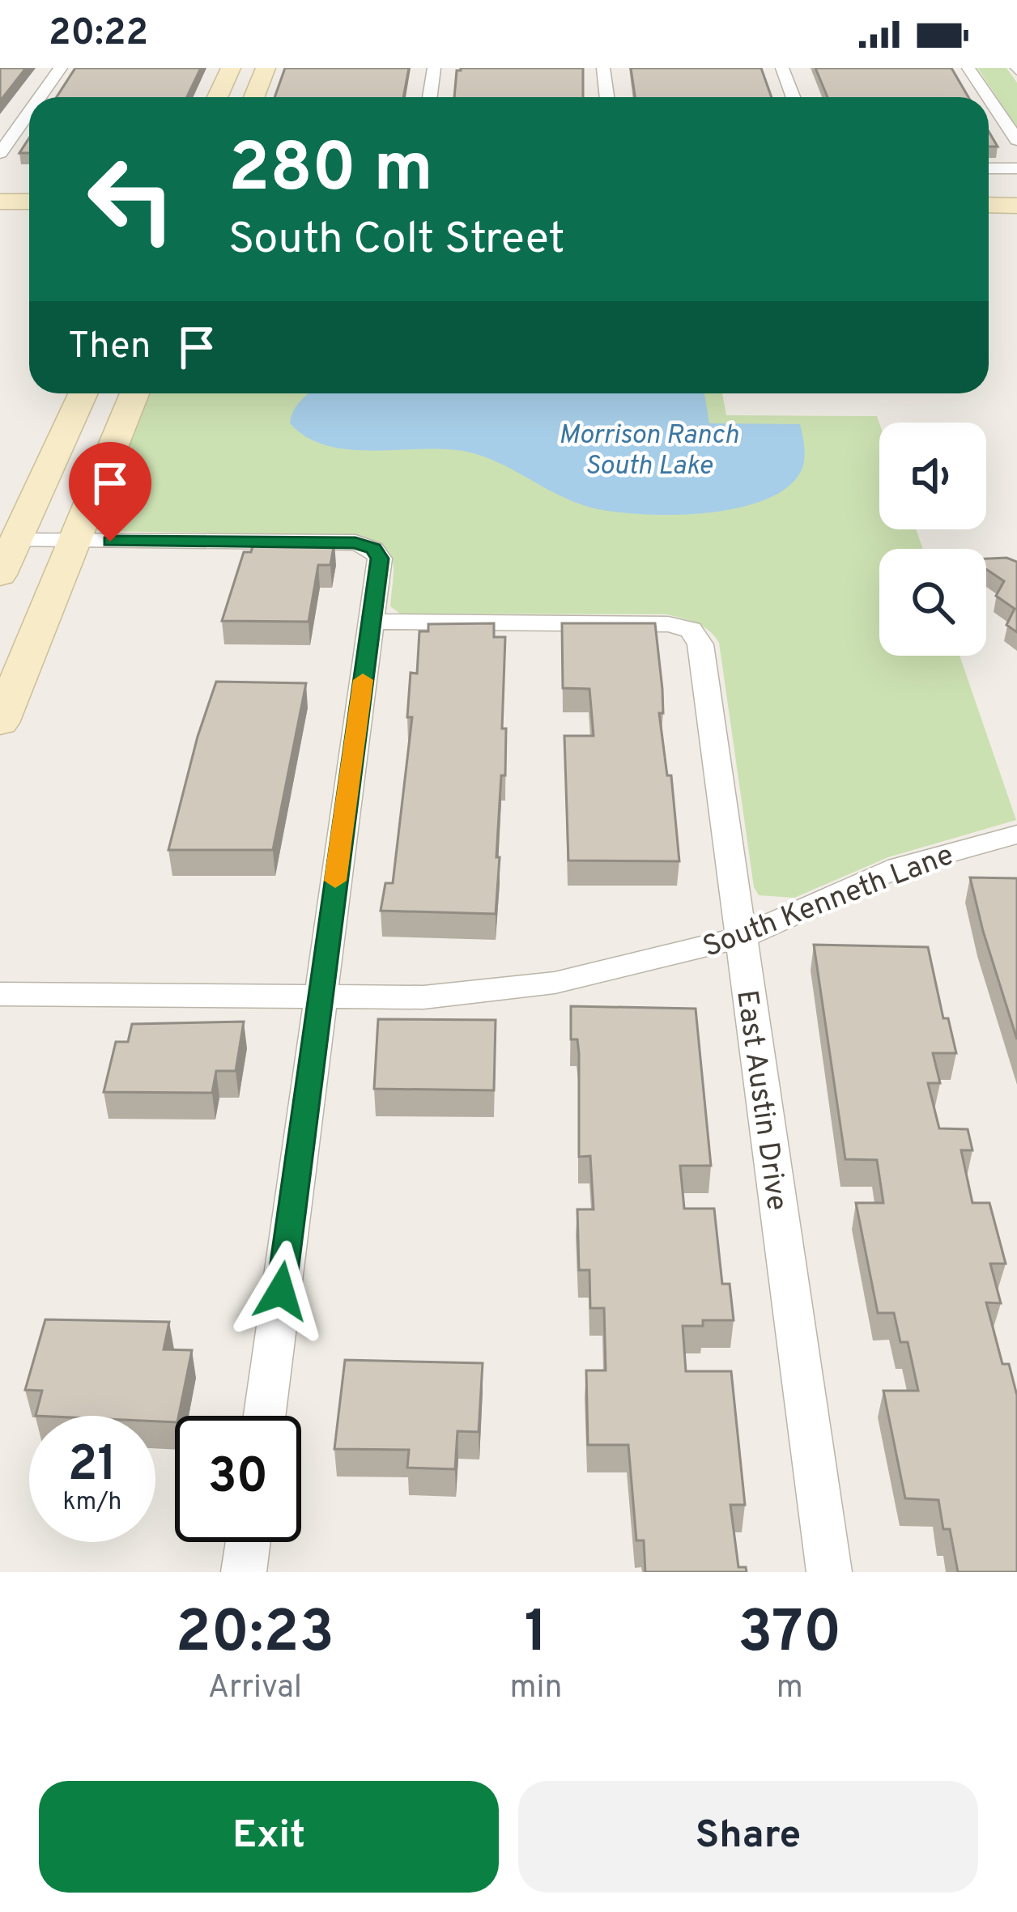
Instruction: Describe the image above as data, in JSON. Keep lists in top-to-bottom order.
{
  "streets": {
    "street": ["South Kenneth Lane", "East Austin Drive"]
  },
  "crossings": [
    ["South Kenneth Lane", "East Austin Drive"]
  ],
  "water": ["Morrison Ranch South Lake"],
  "page": {
    "status": "20:22",
    "turn": ["280 m", "South Colt Street"],
    "then": "Then",
    "speed": "21 km/h",
    "limit": "30",
    "eta": [
      "20:23",
      "Arrival",
      "1",
      "min",
      "370",
      "m"
    ],
    "buttons": ["Exit", "Share"]
  }
}
